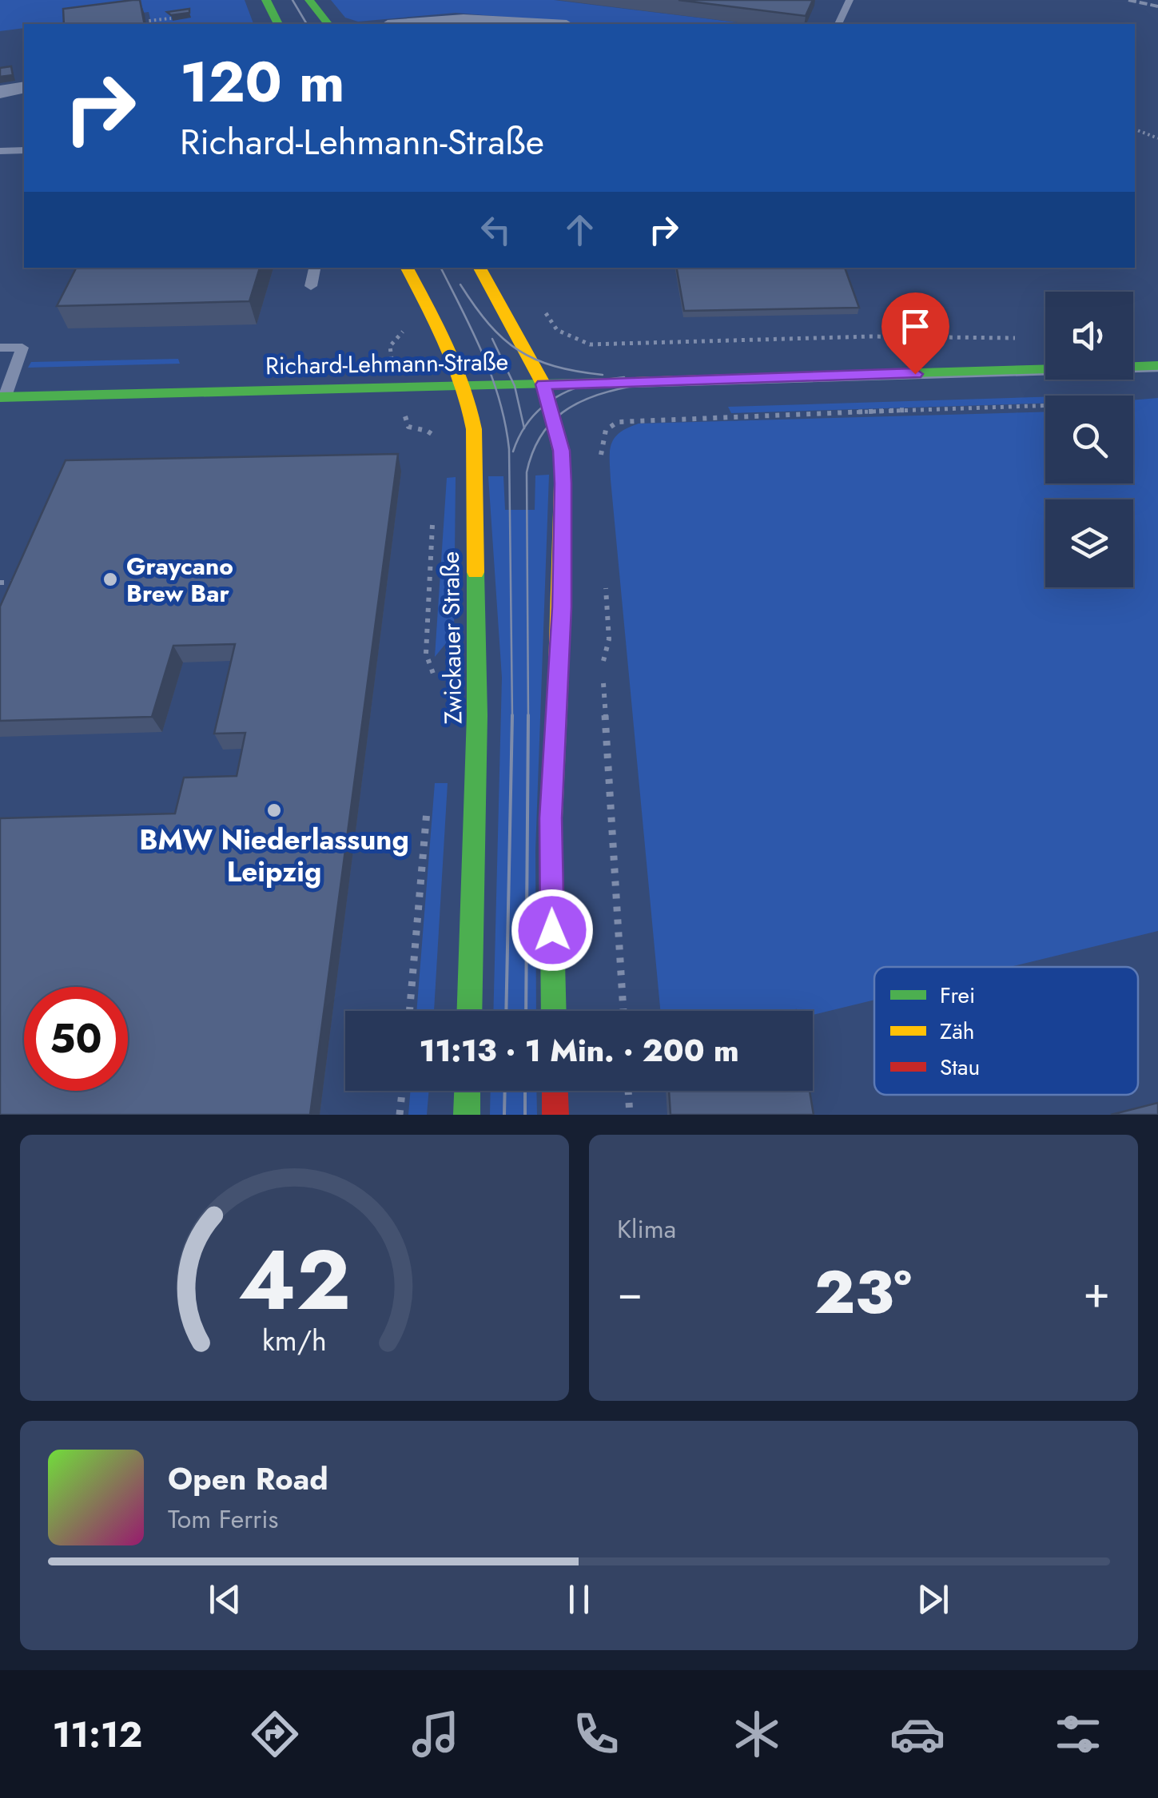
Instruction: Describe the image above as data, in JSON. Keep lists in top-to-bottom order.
{
  "streets": {
    "main road": ["Richard-Lehmann-Straße", "Zwickauer Straße"]
  },
  "crossings": [
    ["Richard-Lehmann-Straße", "Zwickauer Straße"]
  ],
  "places": ["Graycano Brew Bar", "BMW Niederlassung Leipzig"],
  "legend": ["Frei", "Zäh", "Stau"],
  "page": {
    "turn": ["120 m", "Richard-Lehmann-Straße"],
    "limit": "50",
    "trip": "11:13 · 1 Min. · 200 m",
    "tile": "Klima",
    "heat": ["−", "23°", "+"],
    "song": ["Open Road", "Tom Ferris"],
    "tabs": "11:12",
    "gauge": ["42", "km/h"]
  }
}
